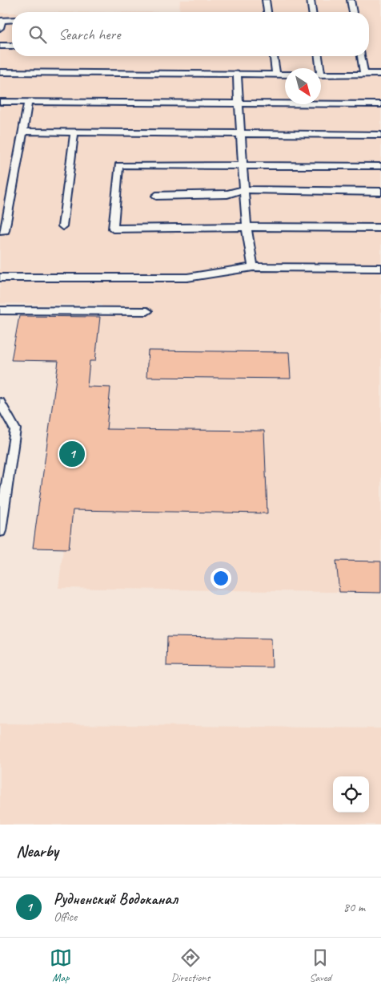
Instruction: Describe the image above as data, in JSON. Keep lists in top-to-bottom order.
{
  "north": "bottom right",
  "page": {
    "search": "Search here",
    "pins": "1",
    "heading": "Nearby",
    "list": [
      {
        "mark": "1",
        "name": "Рудненский Водоканал",
        "note": "Office",
        "value": "80 m"
      }
    ],
    "nav": ["Map", "Directions", "Saved"]
  }
}
